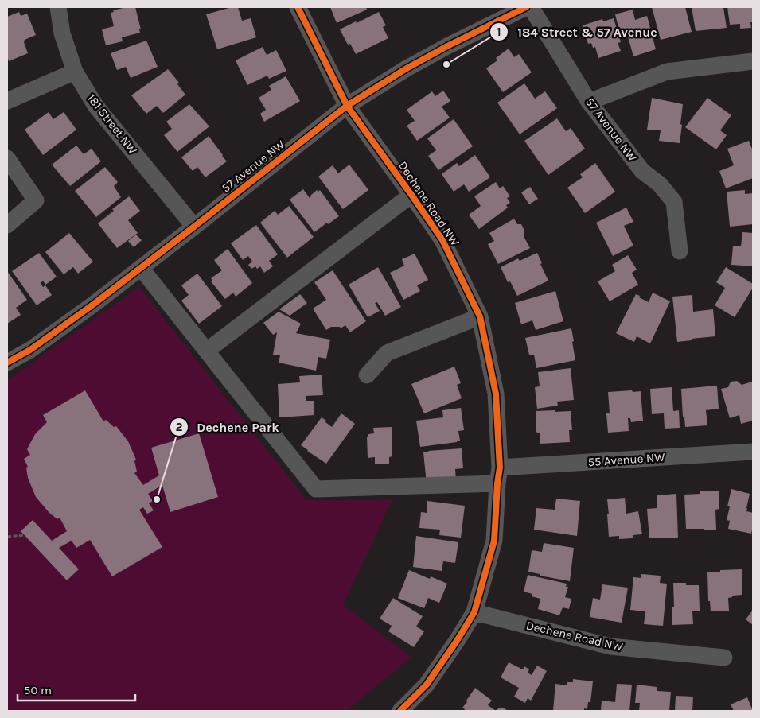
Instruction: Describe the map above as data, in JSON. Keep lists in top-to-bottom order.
{
  "streets": {
    "street": [
      "181 Street NW",
      "57 Avenue NW",
      "Dechene Road NW",
      "55 Avenue NW"
    ]
  },
  "crossings": [
    ["181 Street NW", "57 Avenue NW"],
    ["57 Avenue NW", "Dechene Road NW"],
    ["Dechene Road NW", "55 Avenue NW"]
  ],
  "places": ["184 Street & 57 Avenue", "Dechene Park"],
  "scale_bar": "50 m"
}
